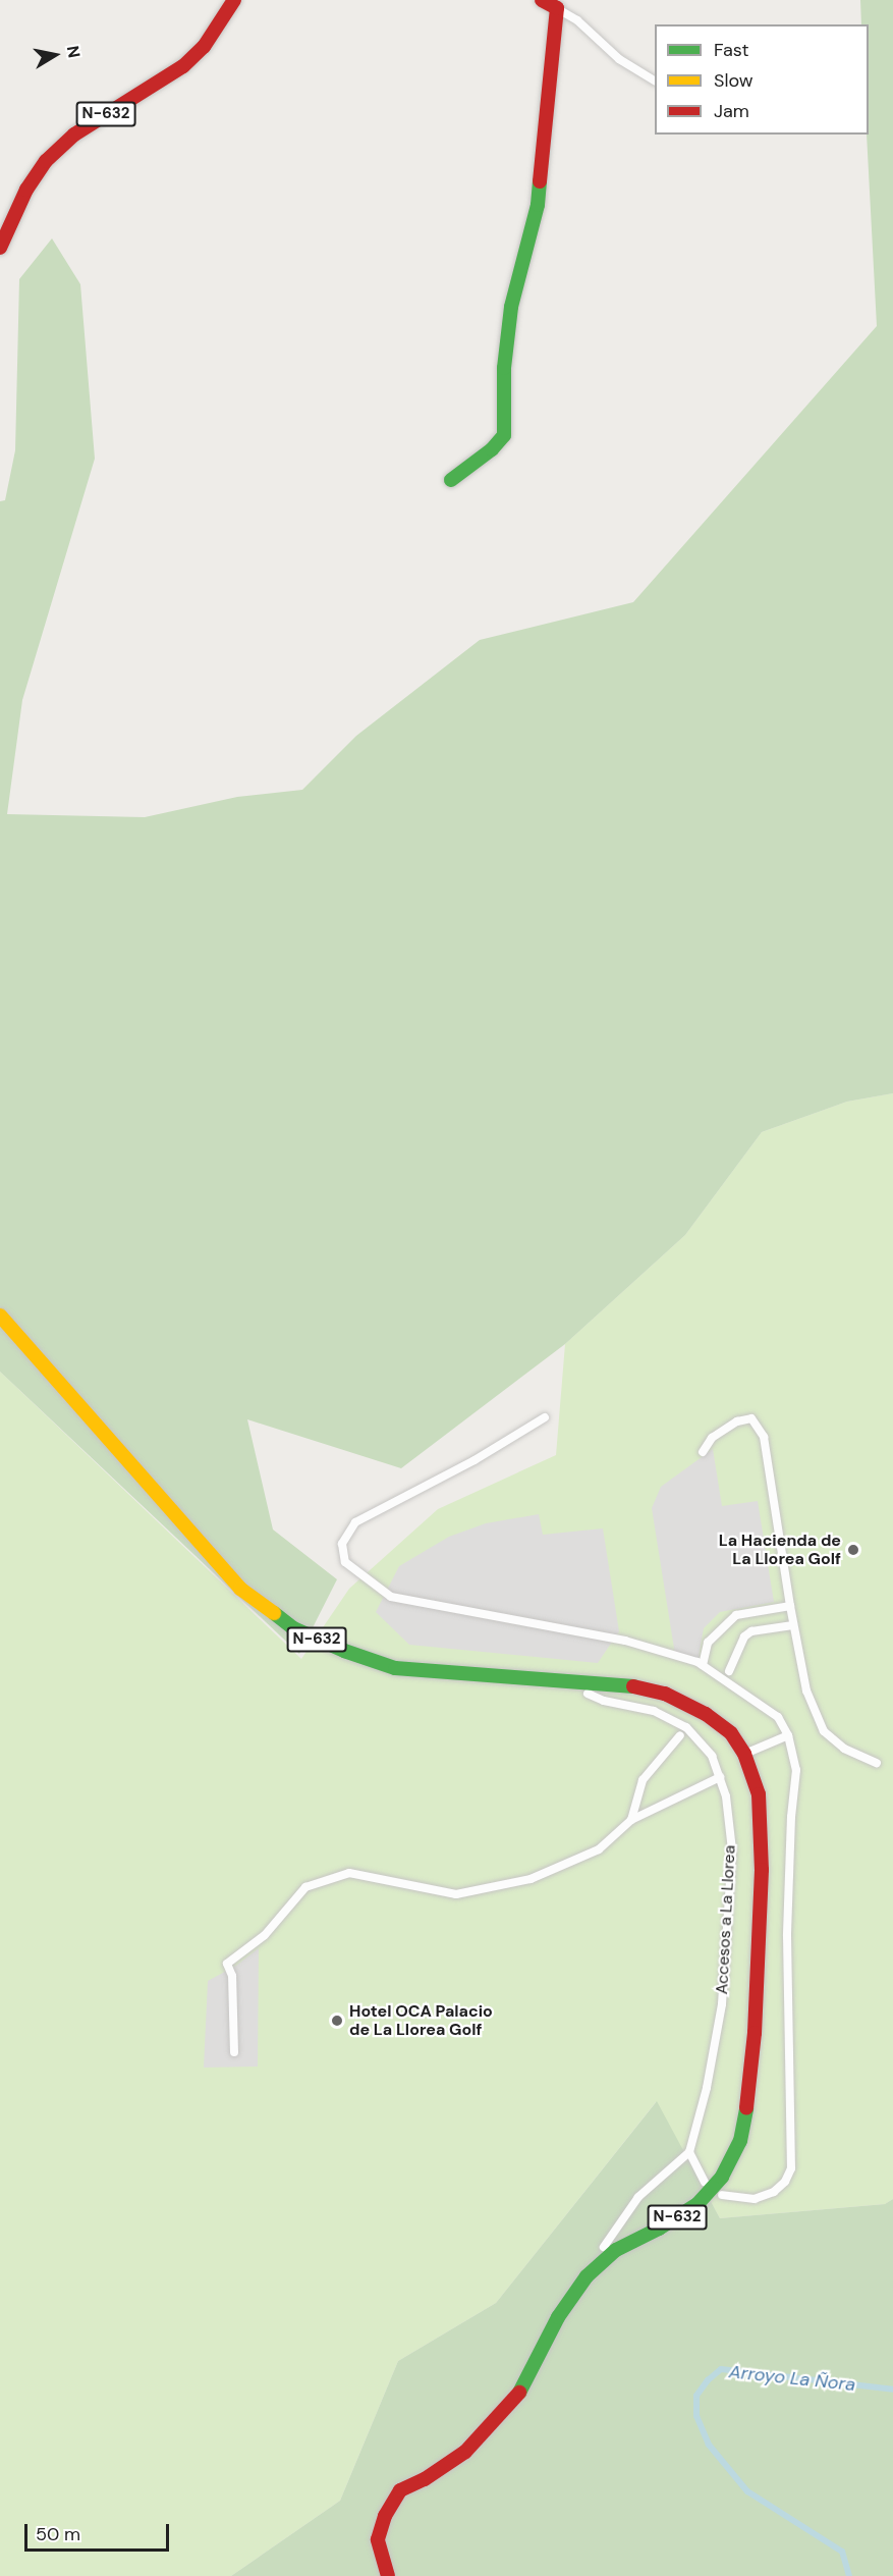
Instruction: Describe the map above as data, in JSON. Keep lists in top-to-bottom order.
{
  "streets": {
    "main road": ["N-632"],
    "lane": ["Accesos a La Llorea"]
  },
  "crossings": [
    ["N-632", "Accesos a La Llorea"]
  ],
  "water": ["Arroyo La Ñora"],
  "places": ["La Hacienda de La Llorea Golf", "Hotel OCA Palacio de La Llorea Golf"],
  "legend": ["Fast", "Slow", "Jam"],
  "scale_bar": "50 m",
  "north": "right"
}
